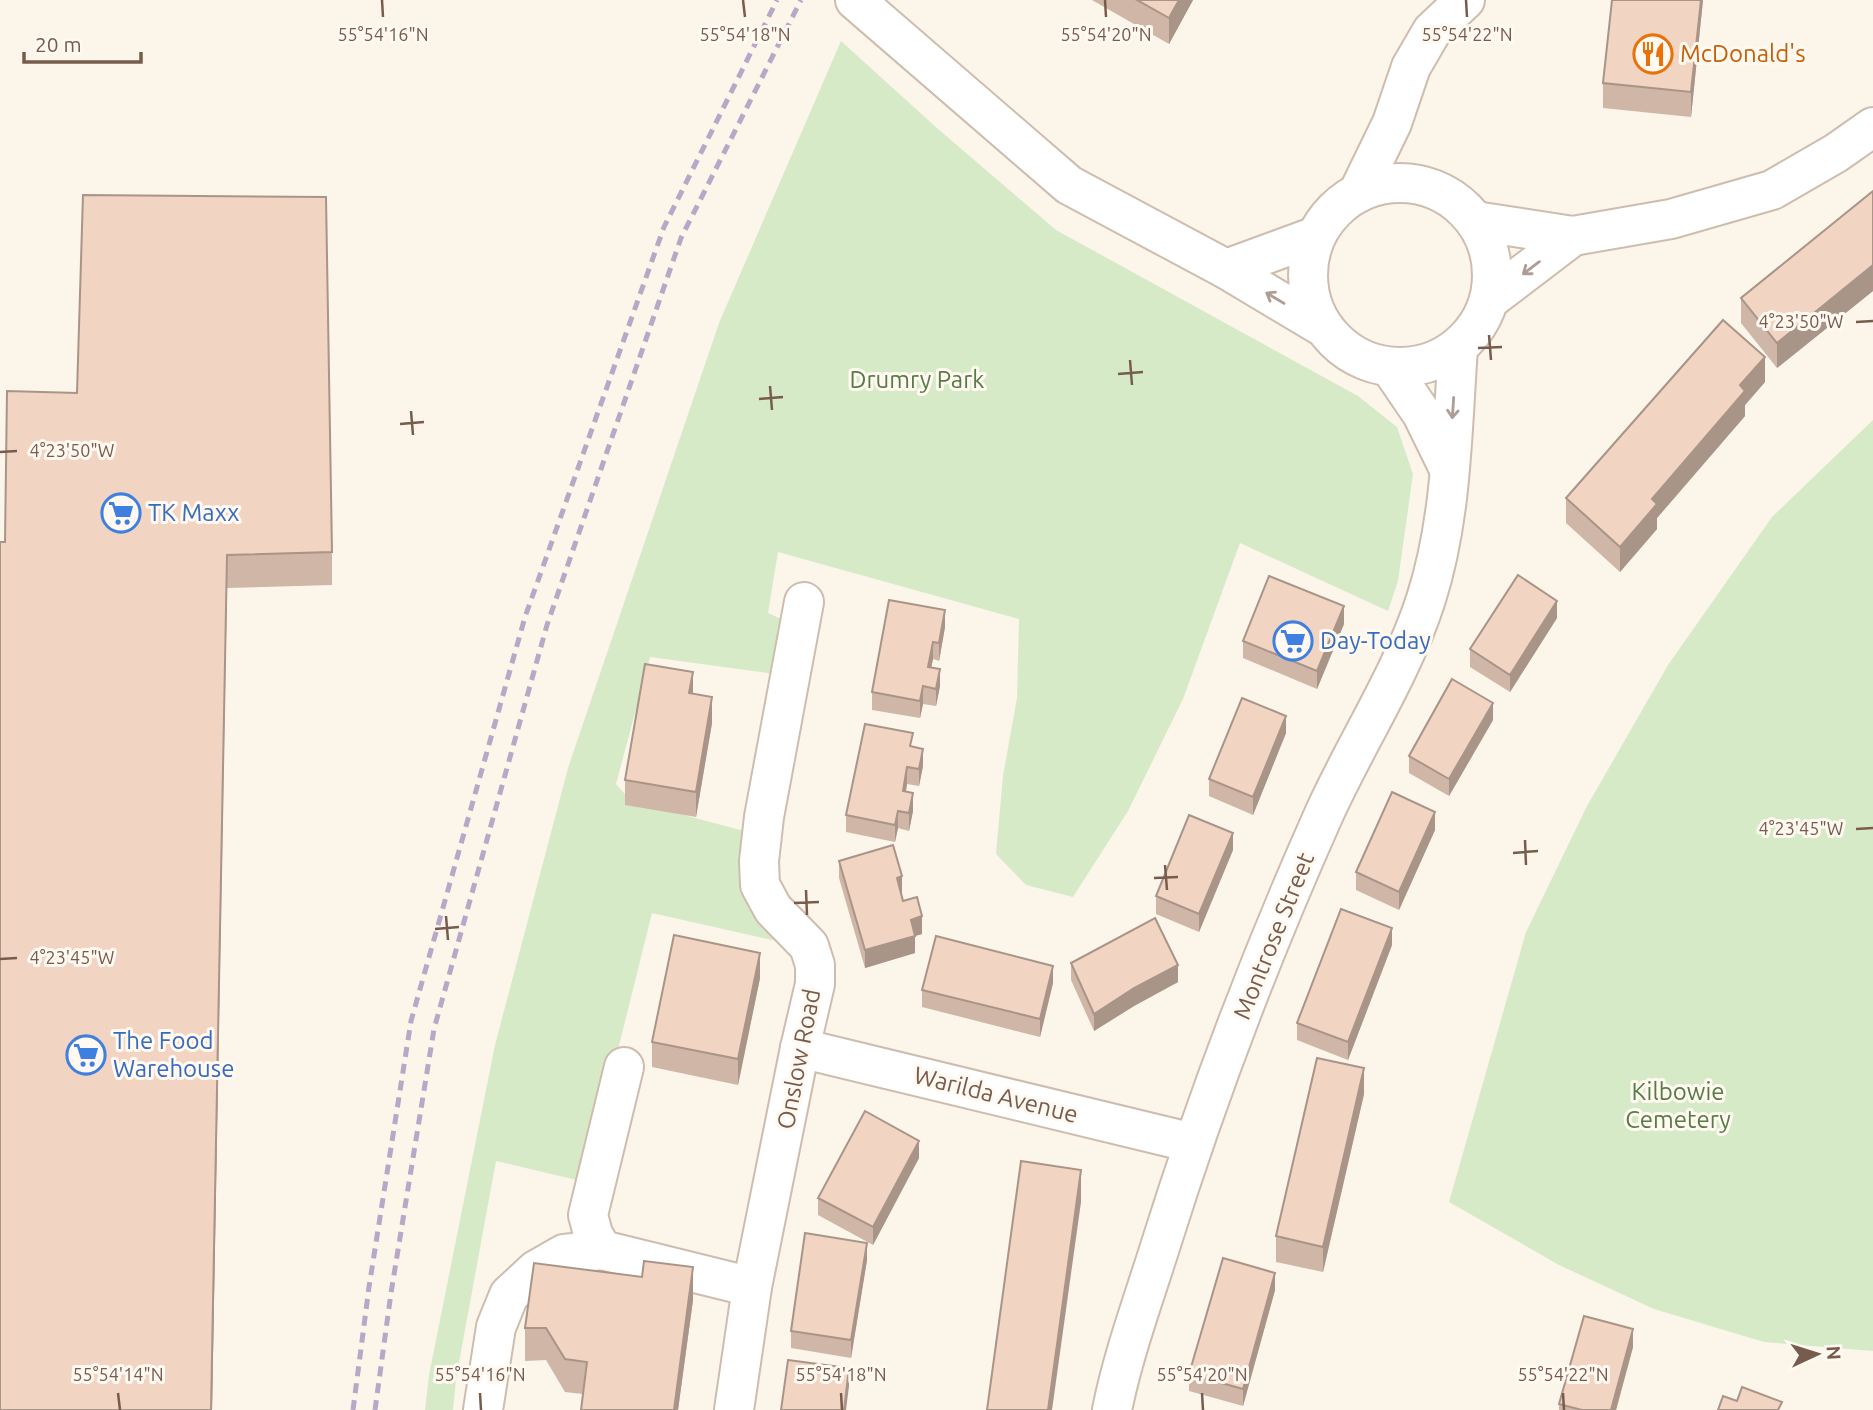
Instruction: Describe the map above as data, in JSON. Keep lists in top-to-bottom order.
{
  "streets": {
    "street": ["Montrose Street", "Onslow Road", "Warilda Avenue"]
  },
  "crossings": [
    ["Montrose Street", "Warilda Avenue"],
    ["Onslow Road", "Warilda Avenue"]
  ],
  "parks": ["Drumry Park", "Kilbowie Cemetery"],
  "places": {
    "restaurant": ["McDonald's"],
    "supermarket": ["TK Maxx", "Day-Today", "The Food Warehouse"]
  },
  "scale_bar": "20 m",
  "north": "right",
  "coordinates": [
    "55°54'16\"N",
    "55°54'18\"N",
    "55°54'20\"N",
    "55°54'22\"N",
    "4°23'50\"W",
    "4°23'45\"W",
    "55°54'14\"N"
  ]
}
